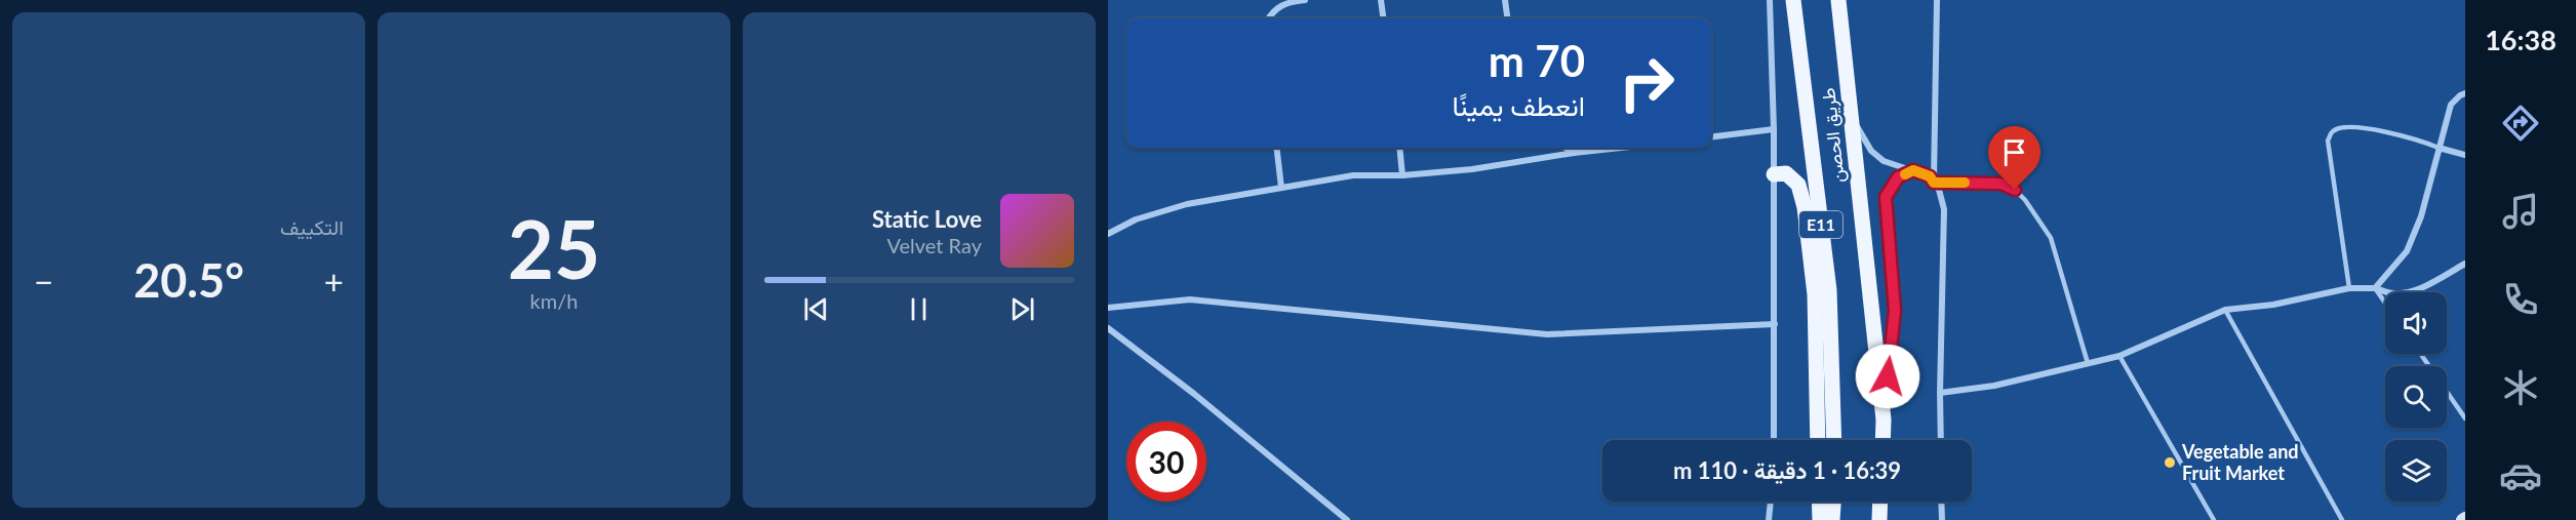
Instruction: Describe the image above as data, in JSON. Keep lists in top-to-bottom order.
{
  "streets": {
    "main road": ["طريق الحصن", "E11"]
  },
  "places": ["Vegetable and Fruit Market"],
  "page": {
    "tabs": "16:38",
    "tile": [
      ["25", "km/h"],
      "التكييف"
    ],
    "turn": ["70 m", "انعطف يمينًا"],
    "song": ["Static Love", "Velvet Ray"],
    "heat": ["−", "20.5°", "+"],
    "limit": "30",
    "trip": "16:39 · 1 دقيقة · 110 m"
  }
}
